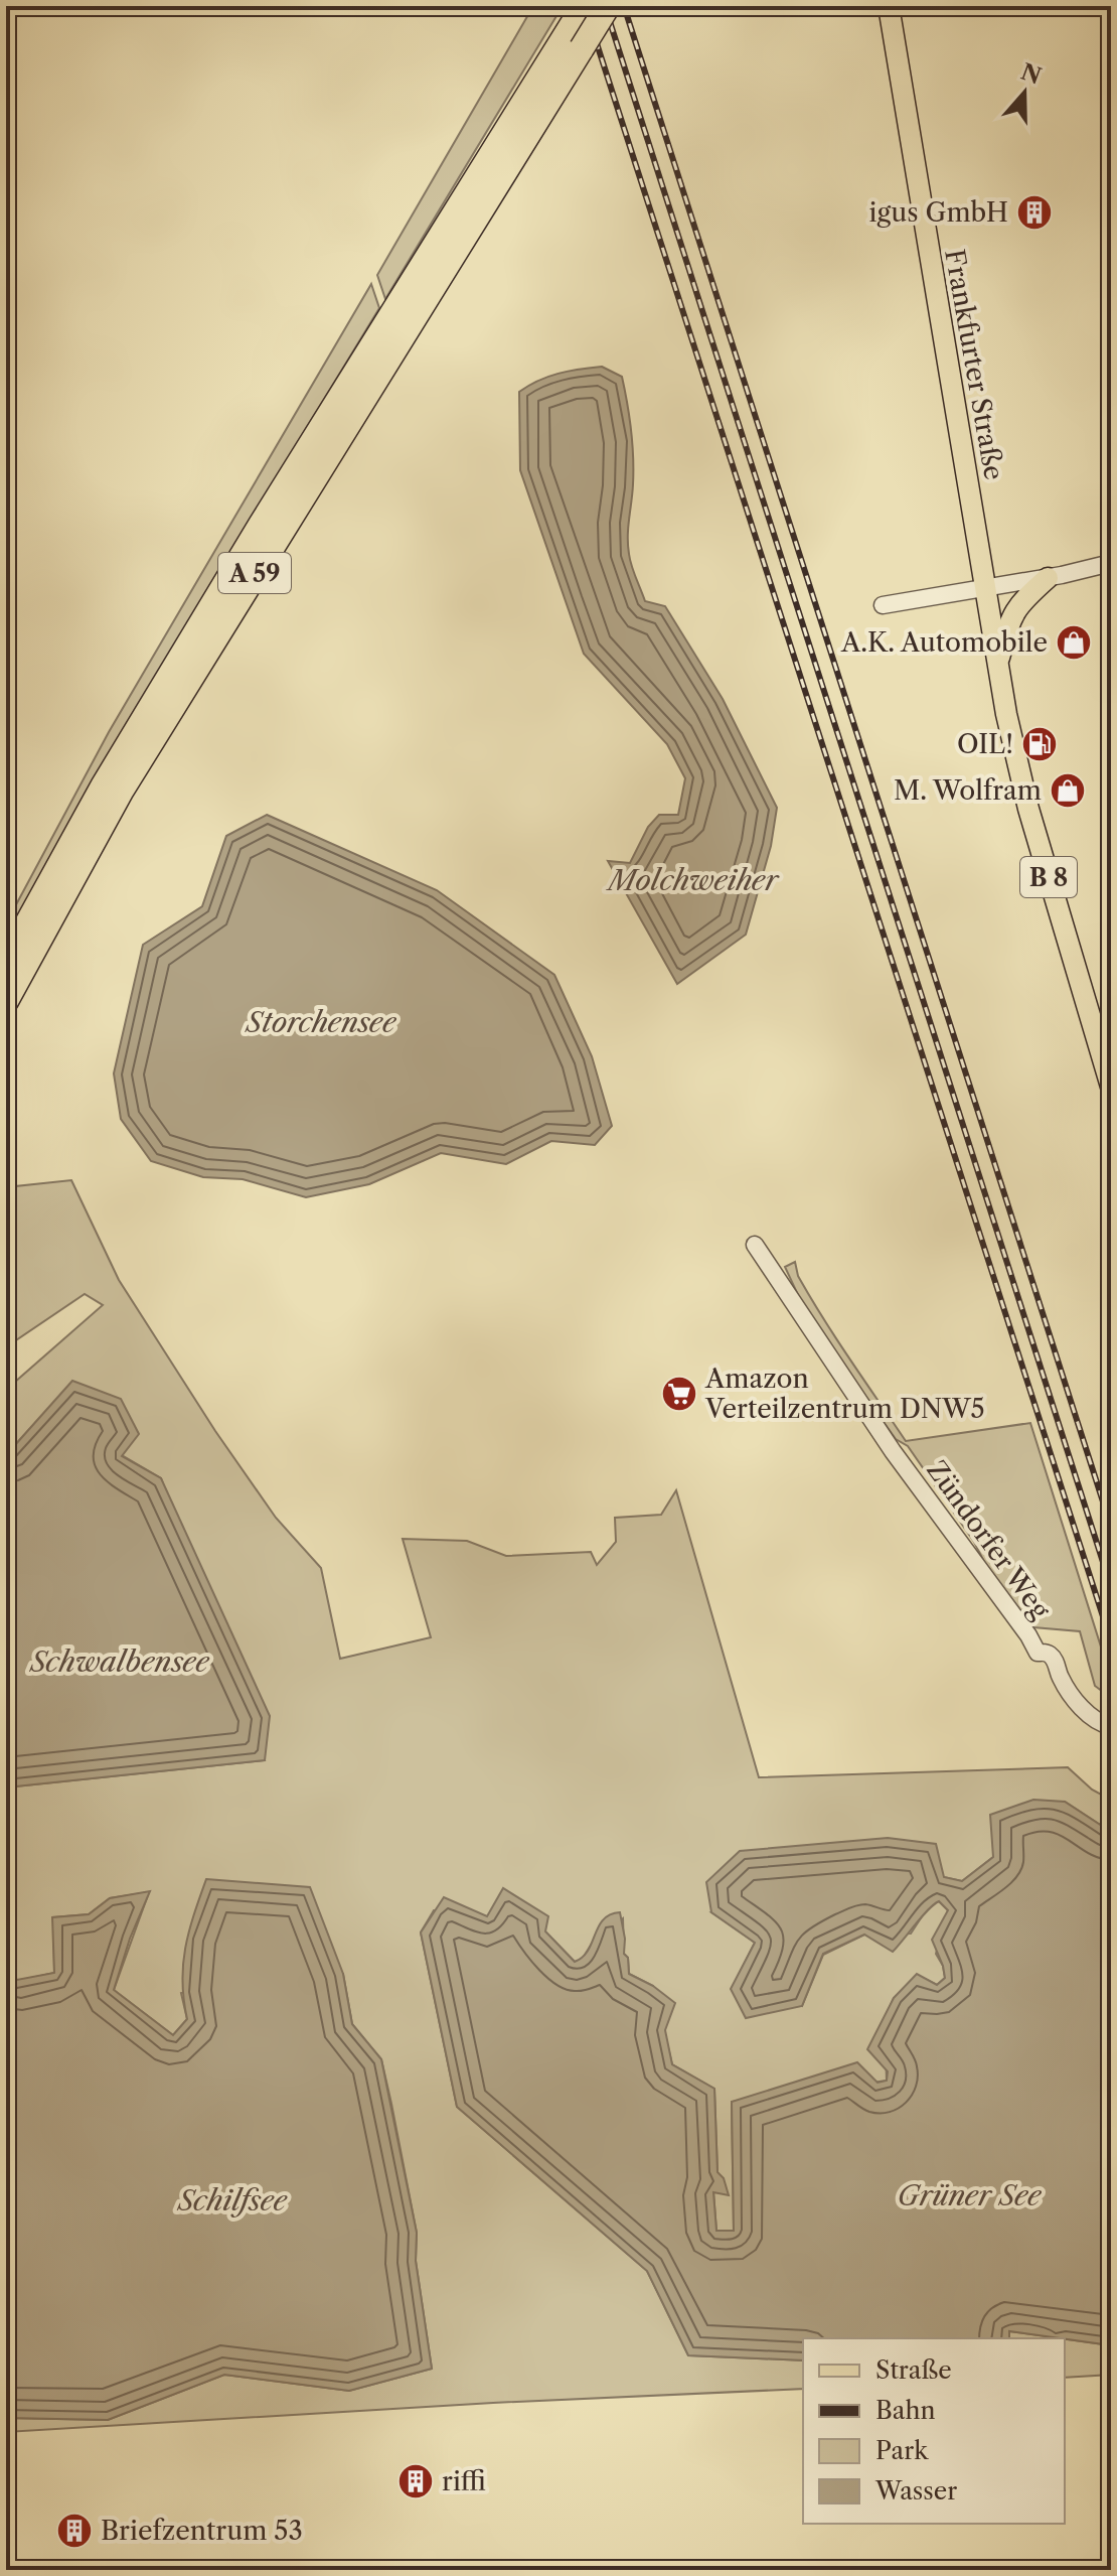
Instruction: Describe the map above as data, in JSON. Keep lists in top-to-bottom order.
{
  "streets": {
    "highway": ["A 59"],
    "main road": ["Frankfurter Straße", "B 8"],
    "street": ["Zündorfer Weg"]
  },
  "crossings": [
    ["Frankfurter Straße", "B 8"]
  ],
  "water": [
    "Molchweiher",
    "Storchensee",
    "Schwalbensee",
    "Grüner See",
    "Schilfsee"
  ],
  "places": {
    "building": ["igus GmbH", "riffi", "Briefzentrum 53"],
    "shop": ["A.K. Automobile", "M. Wolfram"],
    "fuel station": ["OIL!"],
    "supermarket": ["Amazon Verteilzentrum DNW5"]
  },
  "legend": [
    "Straße",
    "Bahn",
    "Park",
    "Wasser"
  ],
  "north": "top"
}
